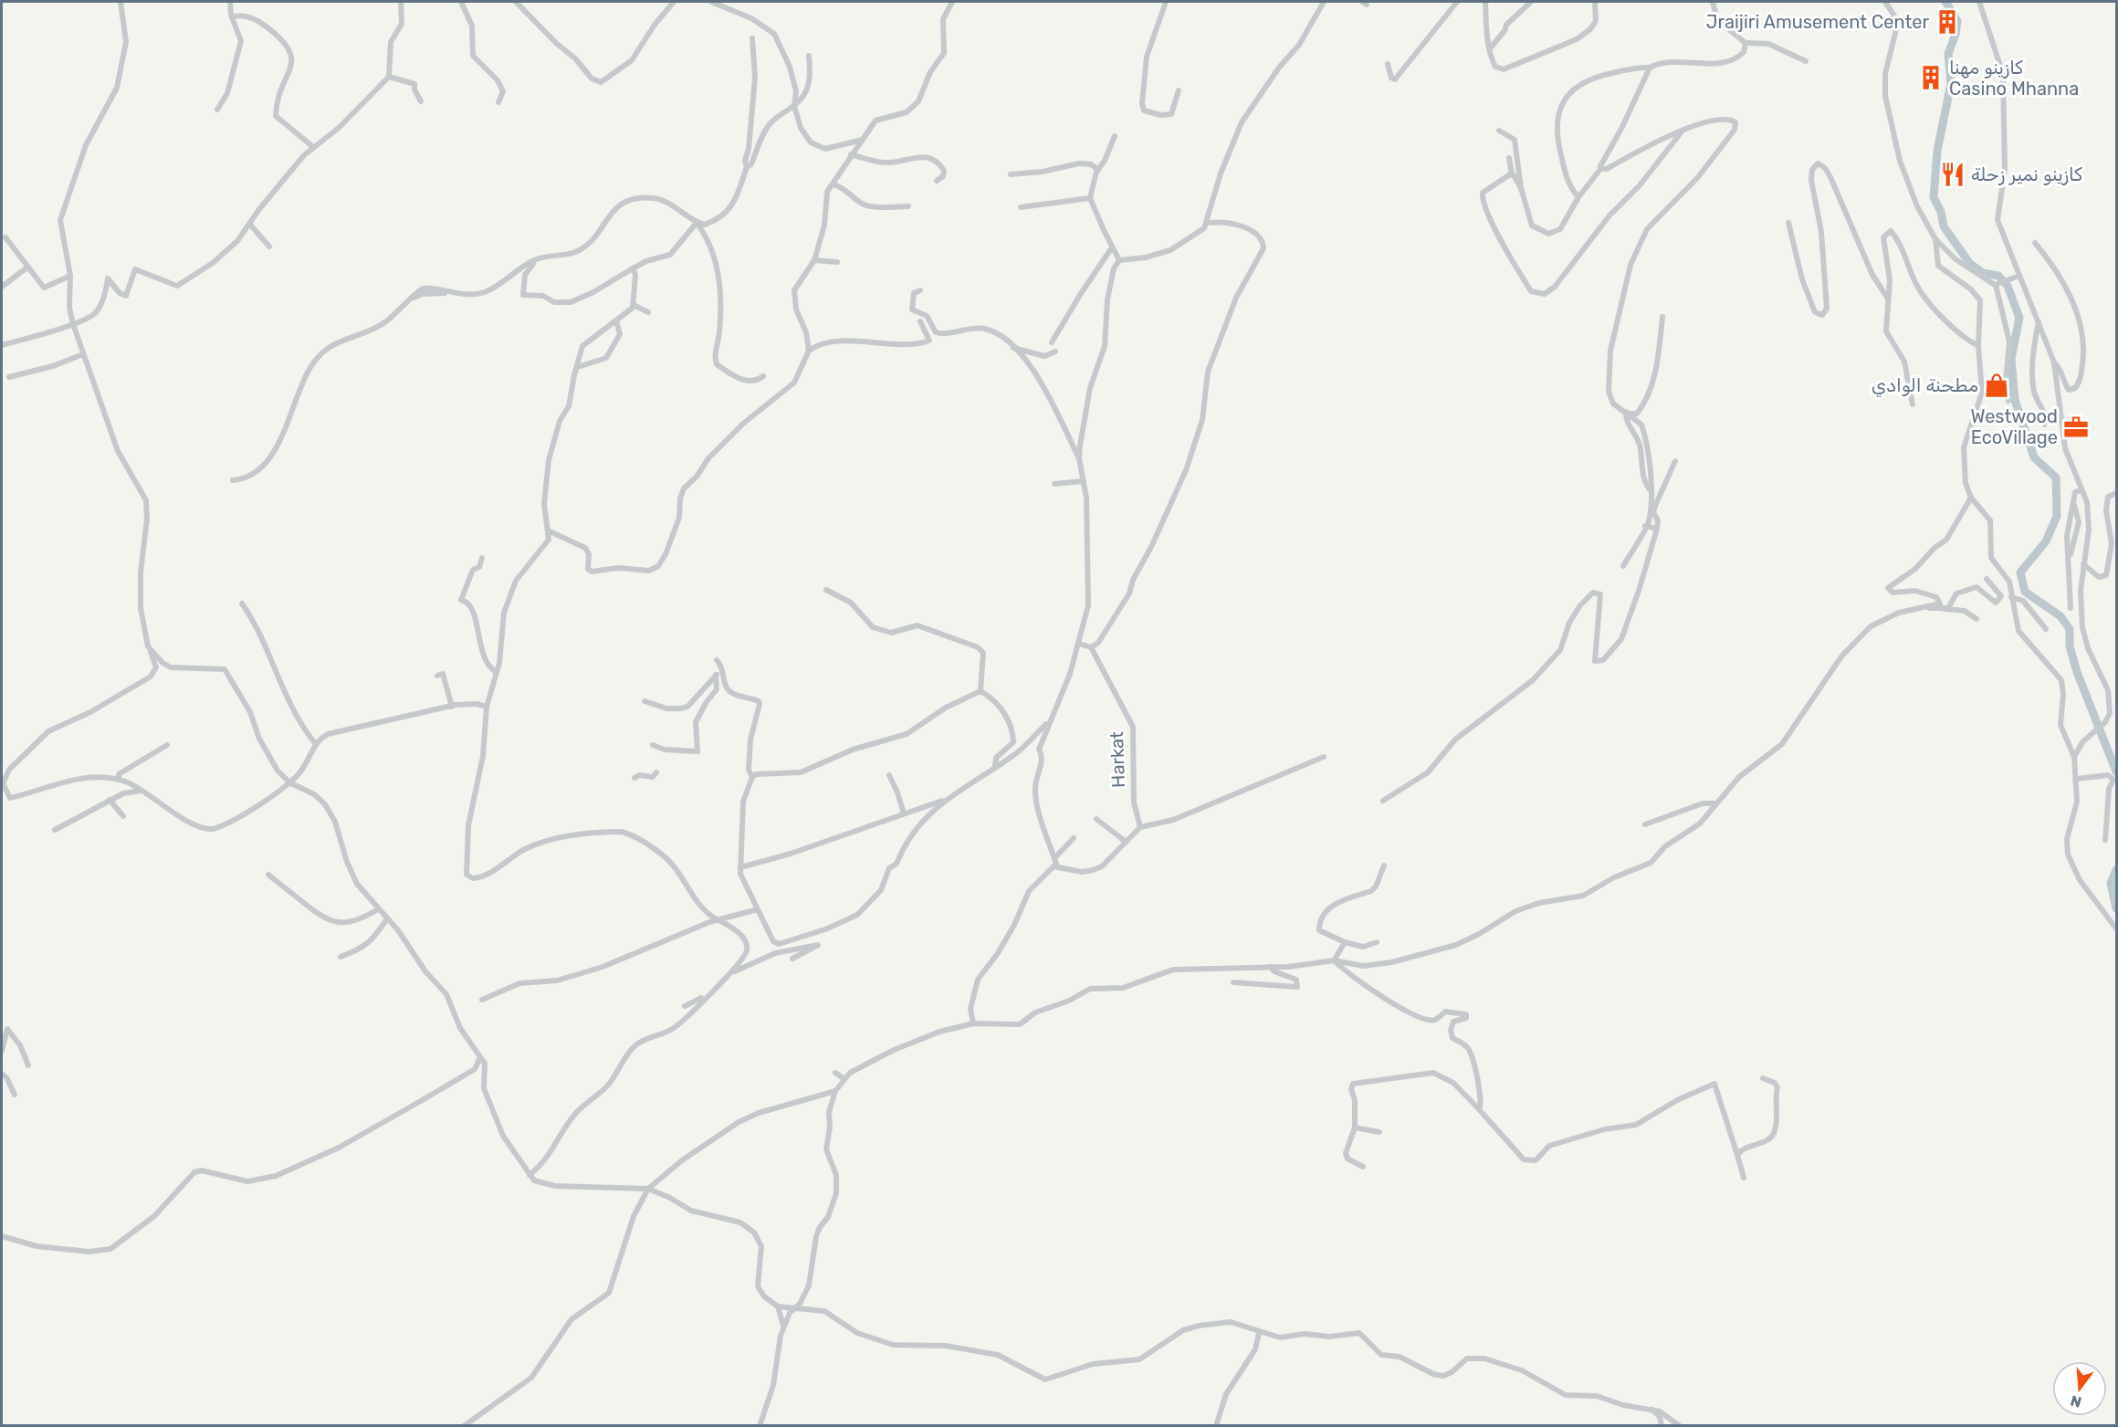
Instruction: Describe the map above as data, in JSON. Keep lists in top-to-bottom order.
{
  "streets": {
    "street": ["Harkat"]
  },
  "places": {
    "building": ["Jraijiri Amusement Center", "كازينو مهنا Casino Mhanna"],
    "restaurant": ["كازينو نمير زحلة"],
    "shop": ["مطحنة الوادي"],
    "office": ["Westwood EcoVillage"]
  },
  "north": "bottom"
}
